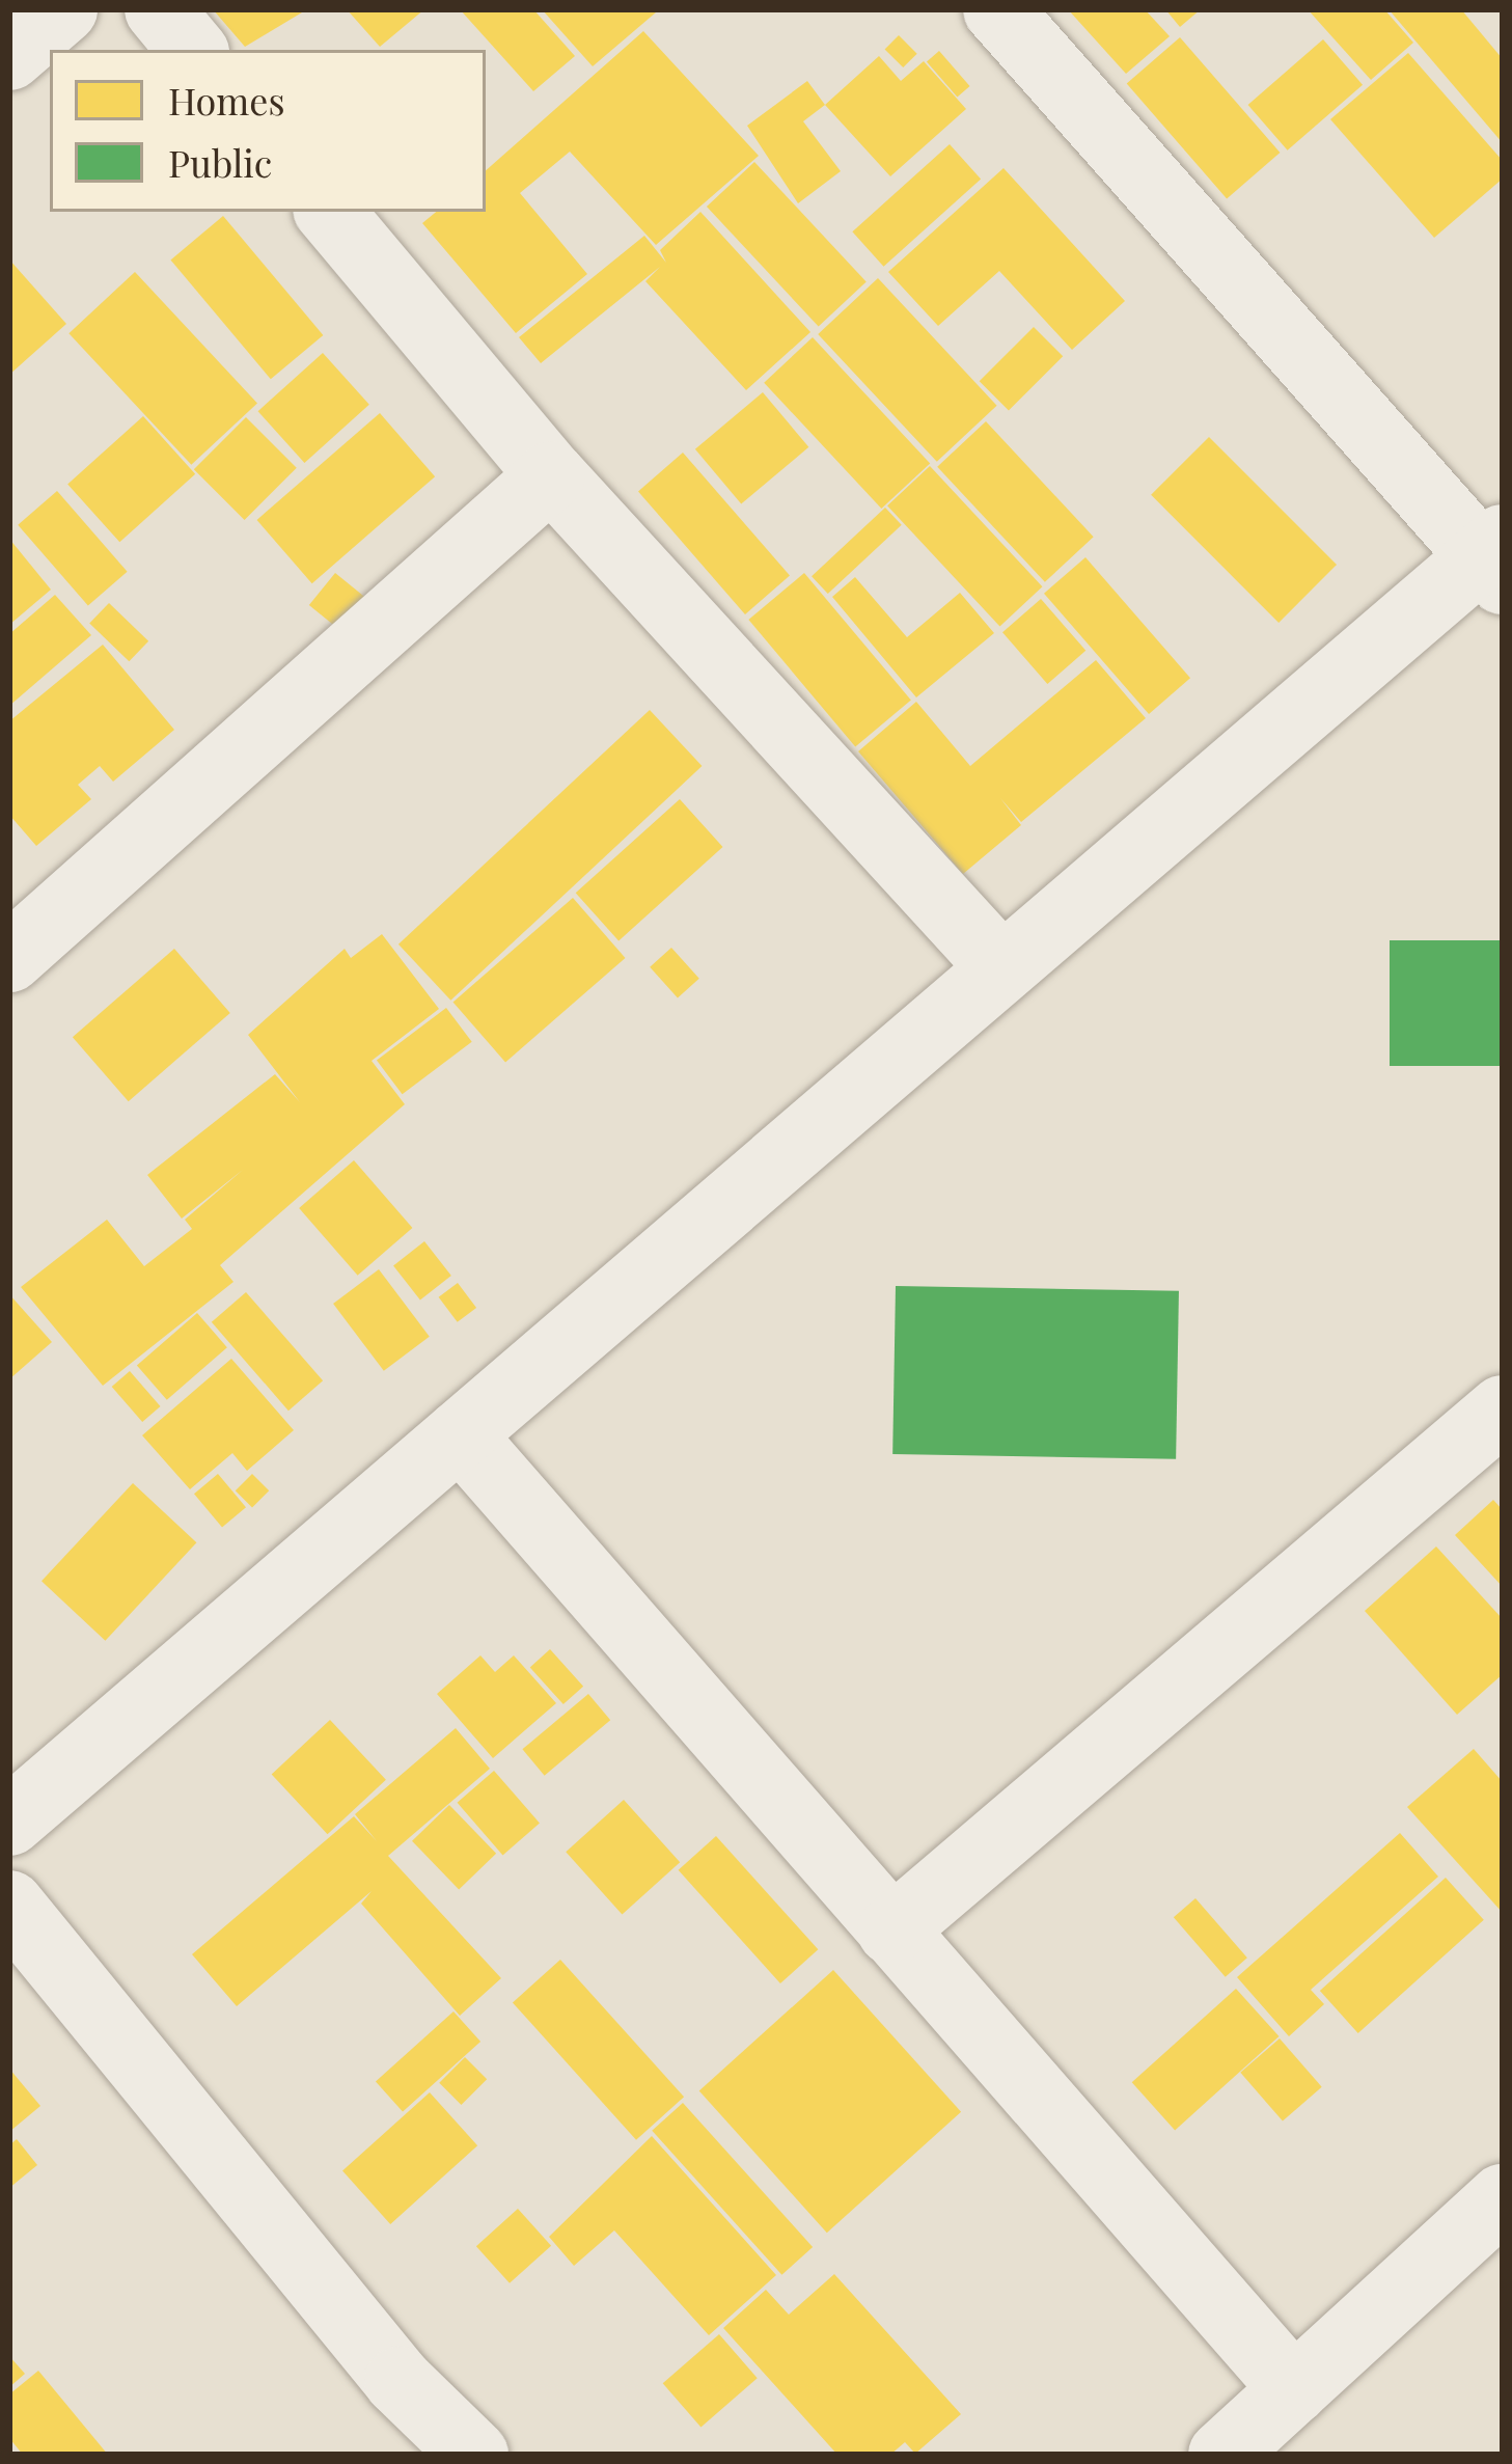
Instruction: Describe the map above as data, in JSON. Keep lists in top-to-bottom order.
{
  "legend": ["Homes", "Public"]
}
